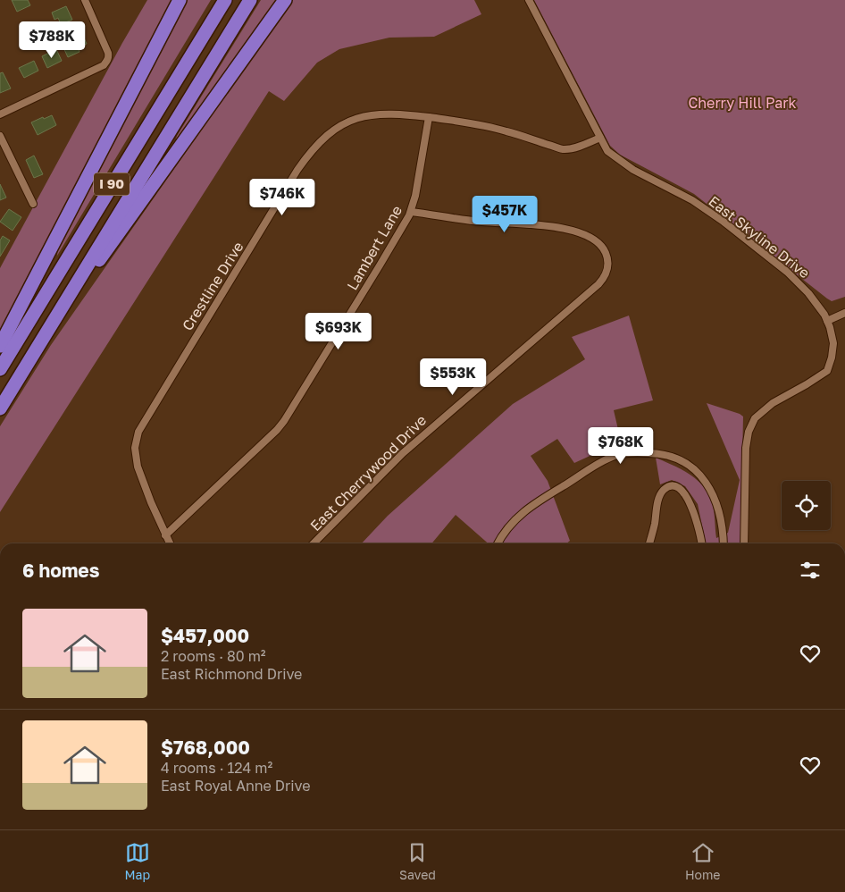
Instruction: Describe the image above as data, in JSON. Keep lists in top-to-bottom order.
{
  "streets": {
    "highway": ["I 90"],
    "street": [
      "East Skyline Drive",
      "Lambert Lane",
      "Crestline Drive",
      "East Cherrywood Drive"
    ]
  },
  "crossings": [
    ["East Skyline Drive", "Crestline Drive"],
    ["Lambert Lane", "Crestline Drive"],
    ["Lambert Lane", "East Cherrywood Drive"]
  ],
  "parks": ["Cherry Hill Park"],
  "page": {
    "price": [
      "$788K",
      "$746K",
      "$457K",
      "$693K",
      "$553K",
      "$768K"
    ],
    "heading": "6 homes",
    "list": [
      {
        "name": "$457,000",
        "note": "2 rooms · 80 m² · East Richmond Drive"
      },
      {
        "name": "$768,000",
        "note": "4 rooms · 124 m² · East Royal Anne Drive"
      }
    ],
    "tabs": ["Map", "Saved", "Home"]
  }
}
